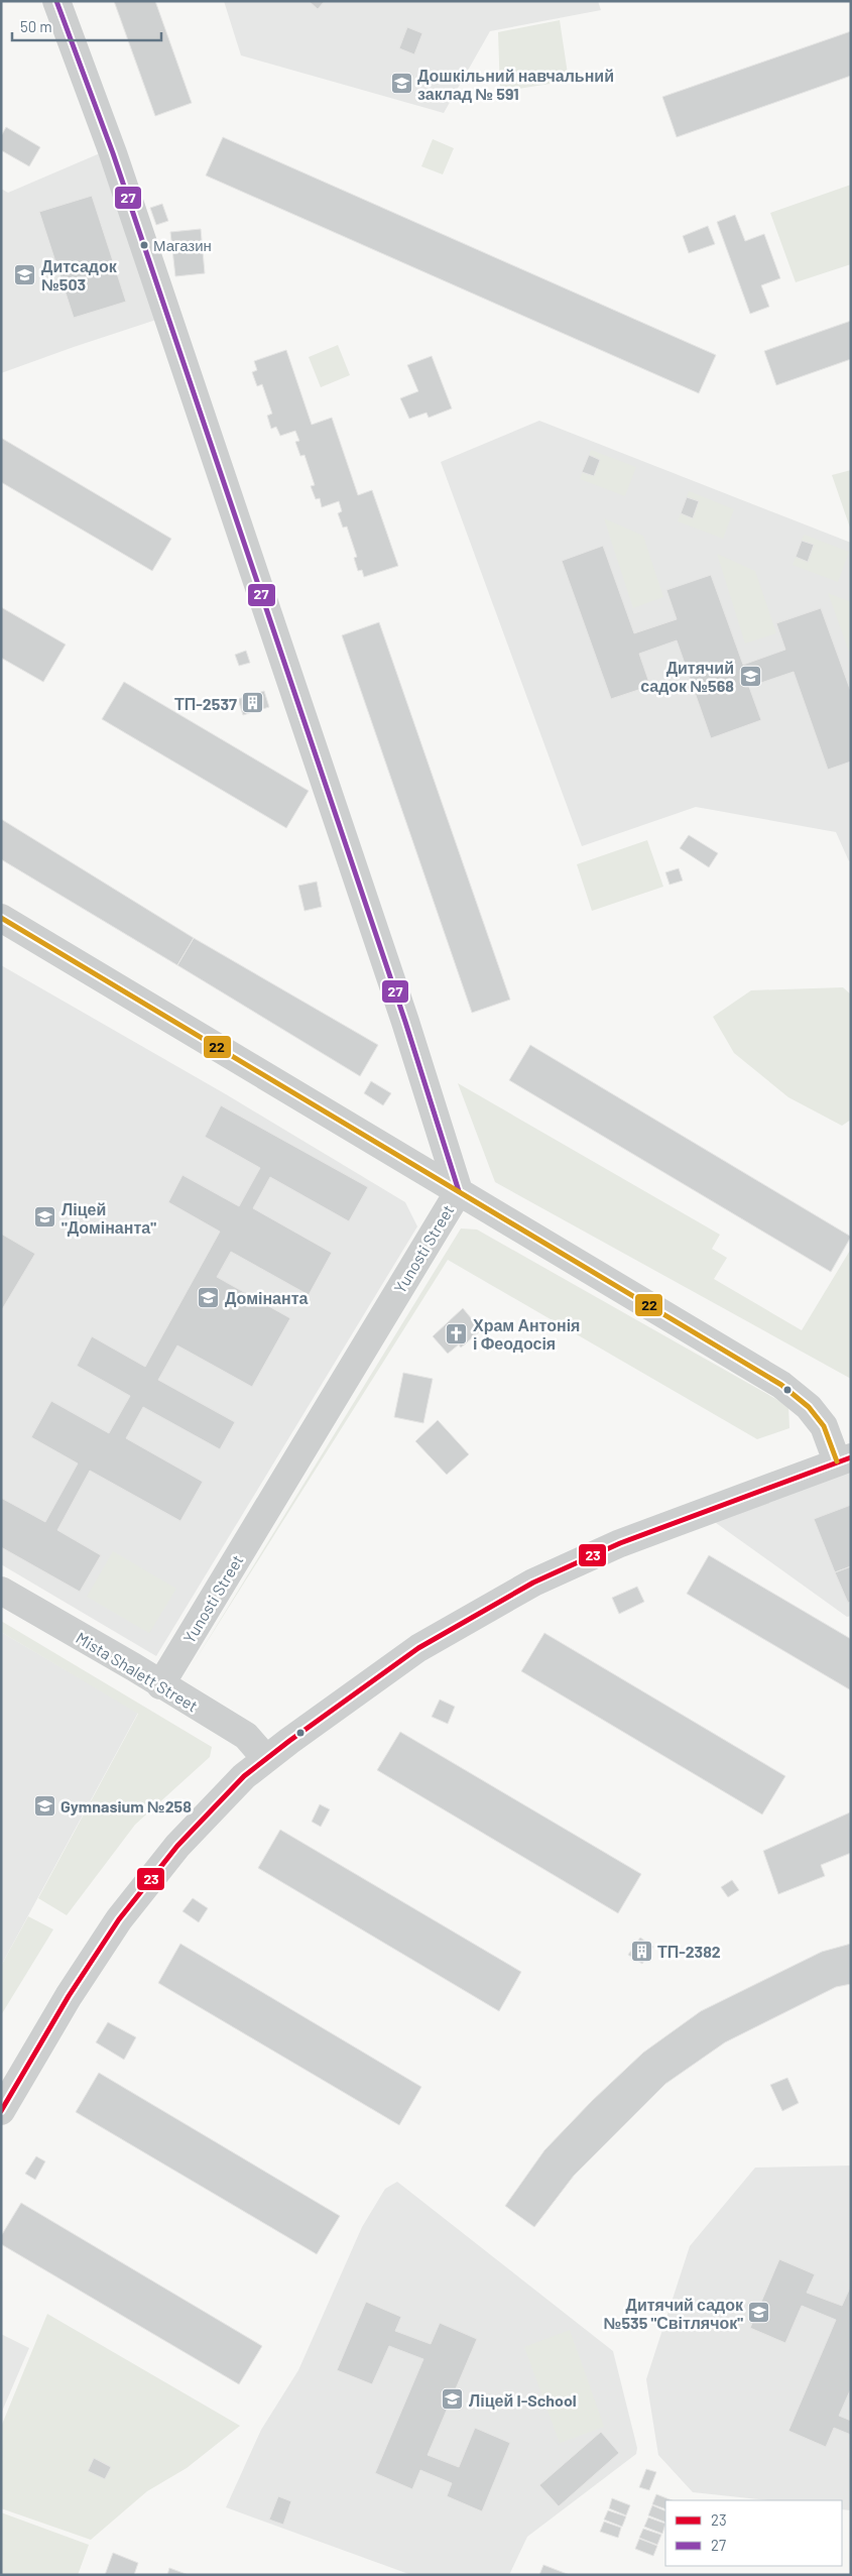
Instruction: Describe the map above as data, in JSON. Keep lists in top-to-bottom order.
{
  "streets": {
    "street": ["Yunosti Street", "Mista Shalett Street"]
  },
  "crossings": [
    ["Yunosti Street", "Mista Shalett Street"]
  ],
  "places": {
    "school or university": [
      "Дошкільний навчальний заклад № 591",
      "Дитсадок №503",
      "Дитячий садок №568",
      "Ліцей \"Домінанта\"",
      "Домінанта",
      "Gymnasium №258",
      "Дитячий садок №535 \"Світлячок\"",
      "Ліцей I-School"
    ],
    "other": ["Магазин"],
    "building": ["ТП-2537", "ТП-2382"],
    "church": ["Храм Антонія і Феодосія"]
  },
  "lines": ["transit line 27", "transit line 22", "transit line 23"],
  "legend": ["23", "27"],
  "scale_bar": "50 m"
}
